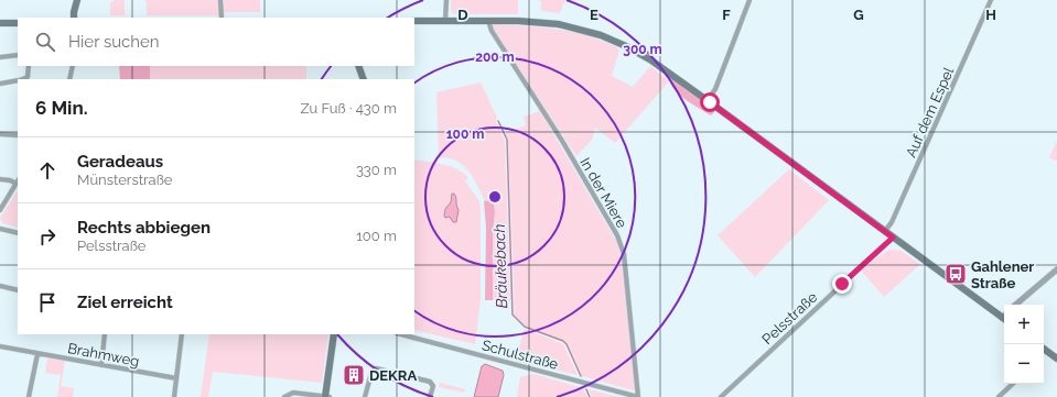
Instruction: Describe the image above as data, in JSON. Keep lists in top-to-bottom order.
{
  "streets": {
    "street": [
      "Auf dem Espel",
      "In der Miere",
      "Pelsstraße",
      "Brahmweg",
      "Schulstraße"
    ]
  },
  "crossings": [
    ["In der Miere", "Schulstraße"]
  ],
  "water": ["Bräukebach"],
  "places": {
    "bus stop": ["Gahlener Straße"],
    "building": ["DEKRA"]
  },
  "page": {
    "search": "Hier suchen",
    "heading": ["6 Min.", "Zu Fuß · 430 m"],
    "list": [
      ["Geradeaus", "Münsterstraße", "330 m"],
      ["Rechts abbiegen", "Pelsstraße", "100 m"],
      "Ziel erreicht"
    ],
    "map_buttons": ["+", "−"]
  },
  "grid": {
    "columns": [
      "D",
      "E",
      "F",
      "G",
      "H"
    ]
  },
  "rings": ["300 m", "200 m", "100 m"]
}
